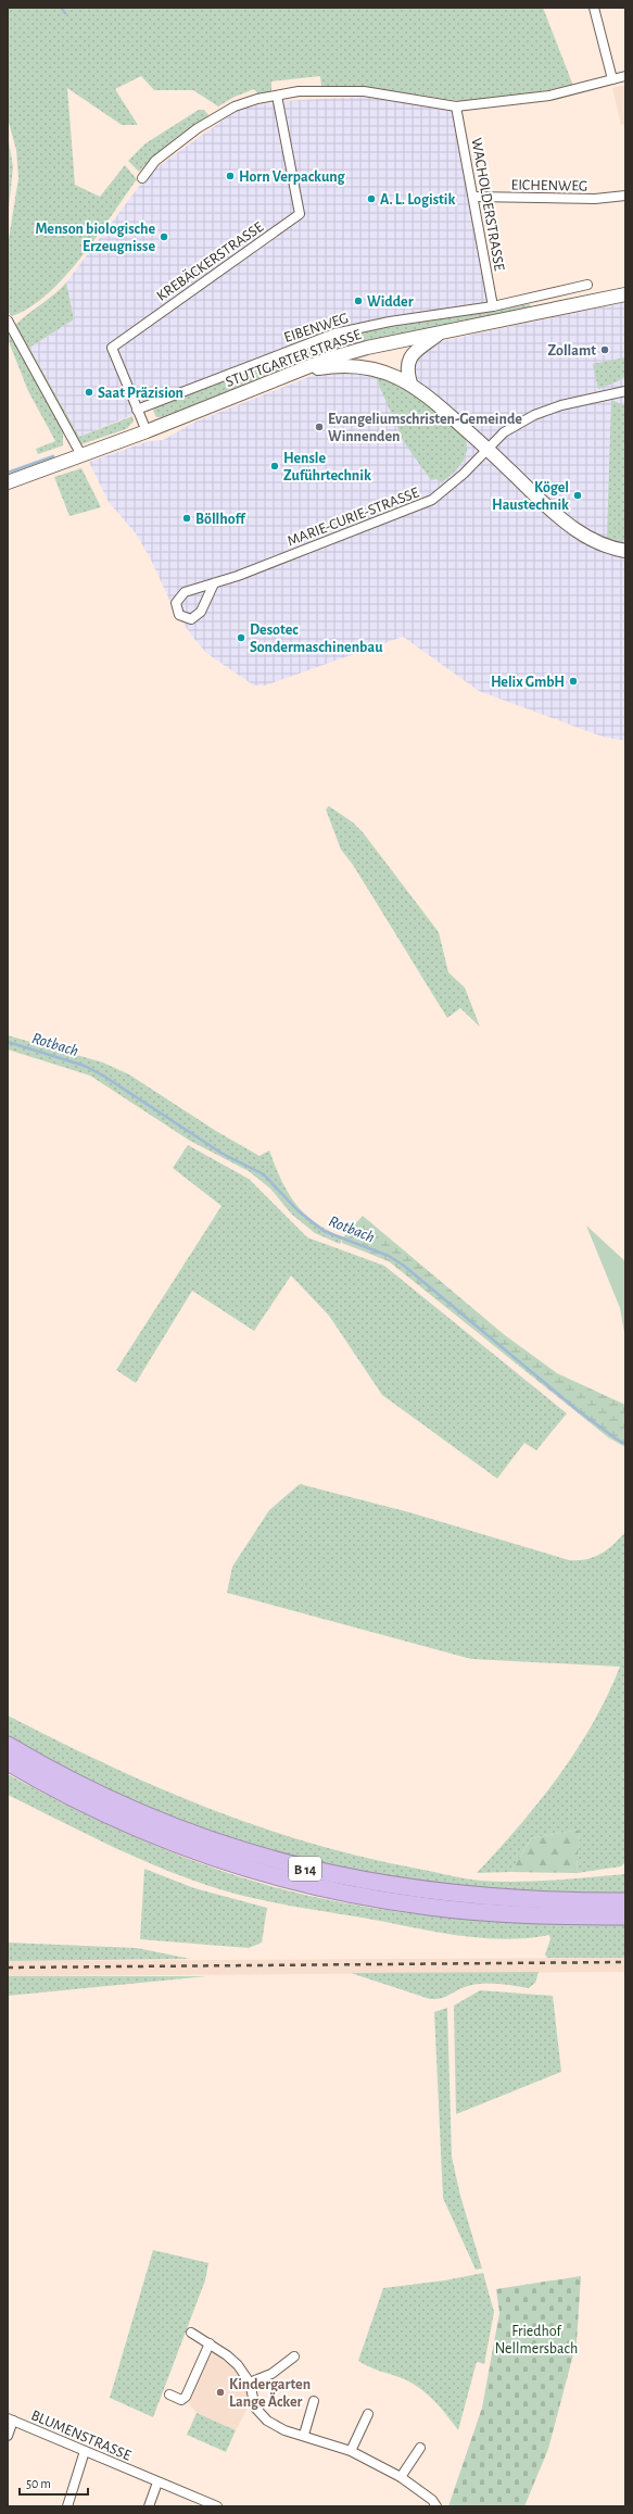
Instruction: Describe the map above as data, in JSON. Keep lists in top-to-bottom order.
{
  "streets": {
    "highway": ["B 14"],
    "main road": ["STUTTGARTER STRASSE"],
    "street": [
      "EICHENWEG",
      "WACHOLDERSTRASSE",
      "KREBÄCKERSTRASSE",
      "EIBENWEG",
      "MARIE-CURIE-STRASSE",
      "BLUMENSTRASSE"
    ]
  },
  "crossings": [
    ["EICHENWEG", "WACHOLDERSTRASSE"],
    ["WACHOLDERSTRASSE", "EIBENWEG"],
    ["KREBÄCKERSTRASSE", "EIBENWEG"],
    ["KREBÄCKERSTRASSE", "STUTTGARTER STRASSE"]
  ],
  "water": ["Rotbach"],
  "parks": ["Friedhof Nellmersbach"],
  "places": [
    "Horn Verpackung",
    "A. L. Logistik",
    "Menson biologische Erzeugnisse",
    "Widder",
    "Zollamt",
    "Saat Präzision",
    "Evangeliumschristen-Gemeinde Winnenden",
    "Hensle Zuführtechnik",
    "Kögel Haustechnik",
    "Böllhoff",
    "Desotec Sondermaschinenbau",
    "Helix GmbH",
    "Kindergarten Lange Äcker"
  ],
  "scale_bar": "50 m"
}
